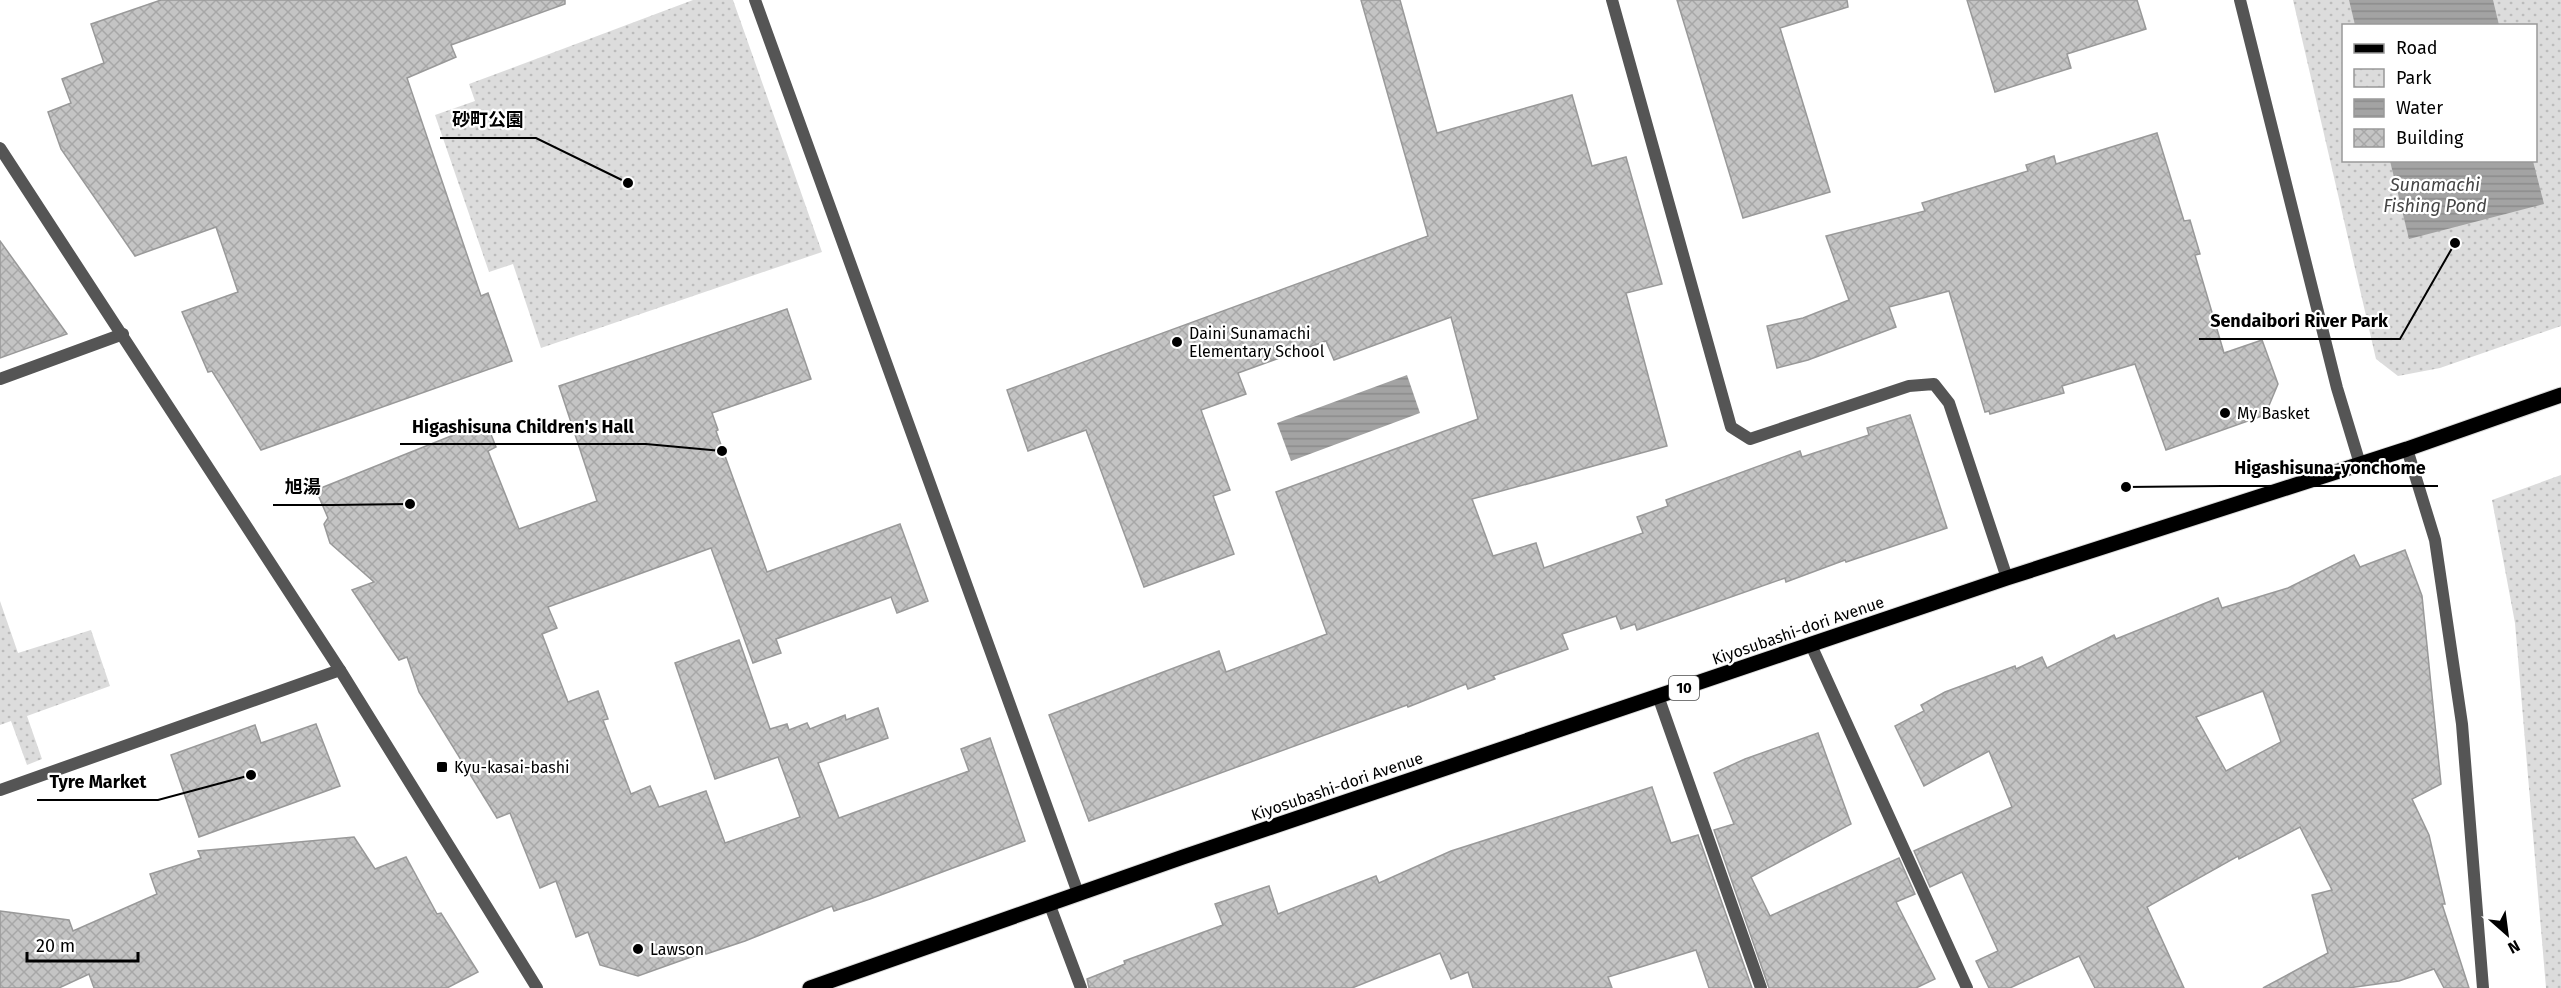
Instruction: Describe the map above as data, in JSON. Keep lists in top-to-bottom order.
{
  "streets": {
    "main road": ["Kiyosubashi-dori Avenue", "10"]
  },
  "water": ["Sunamachi Fishing Pond"],
  "places": {
    "other": [
      "砂町公園",
      "Sendaibori River Park",
      "Daini Sunamachi Elementary School",
      "My Basket",
      "Higashisuna Children's Hall",
      "Higashisuna-yonchome",
      "旭湯",
      "Tyre Market",
      "Lawson"
    ],
    "transit": ["Kyu-kasai-bashi"]
  },
  "legend": [
    "Road",
    "Park",
    "Water",
    "Building"
  ],
  "scale_bar": "20 m",
  "north": "bottom right"
}
